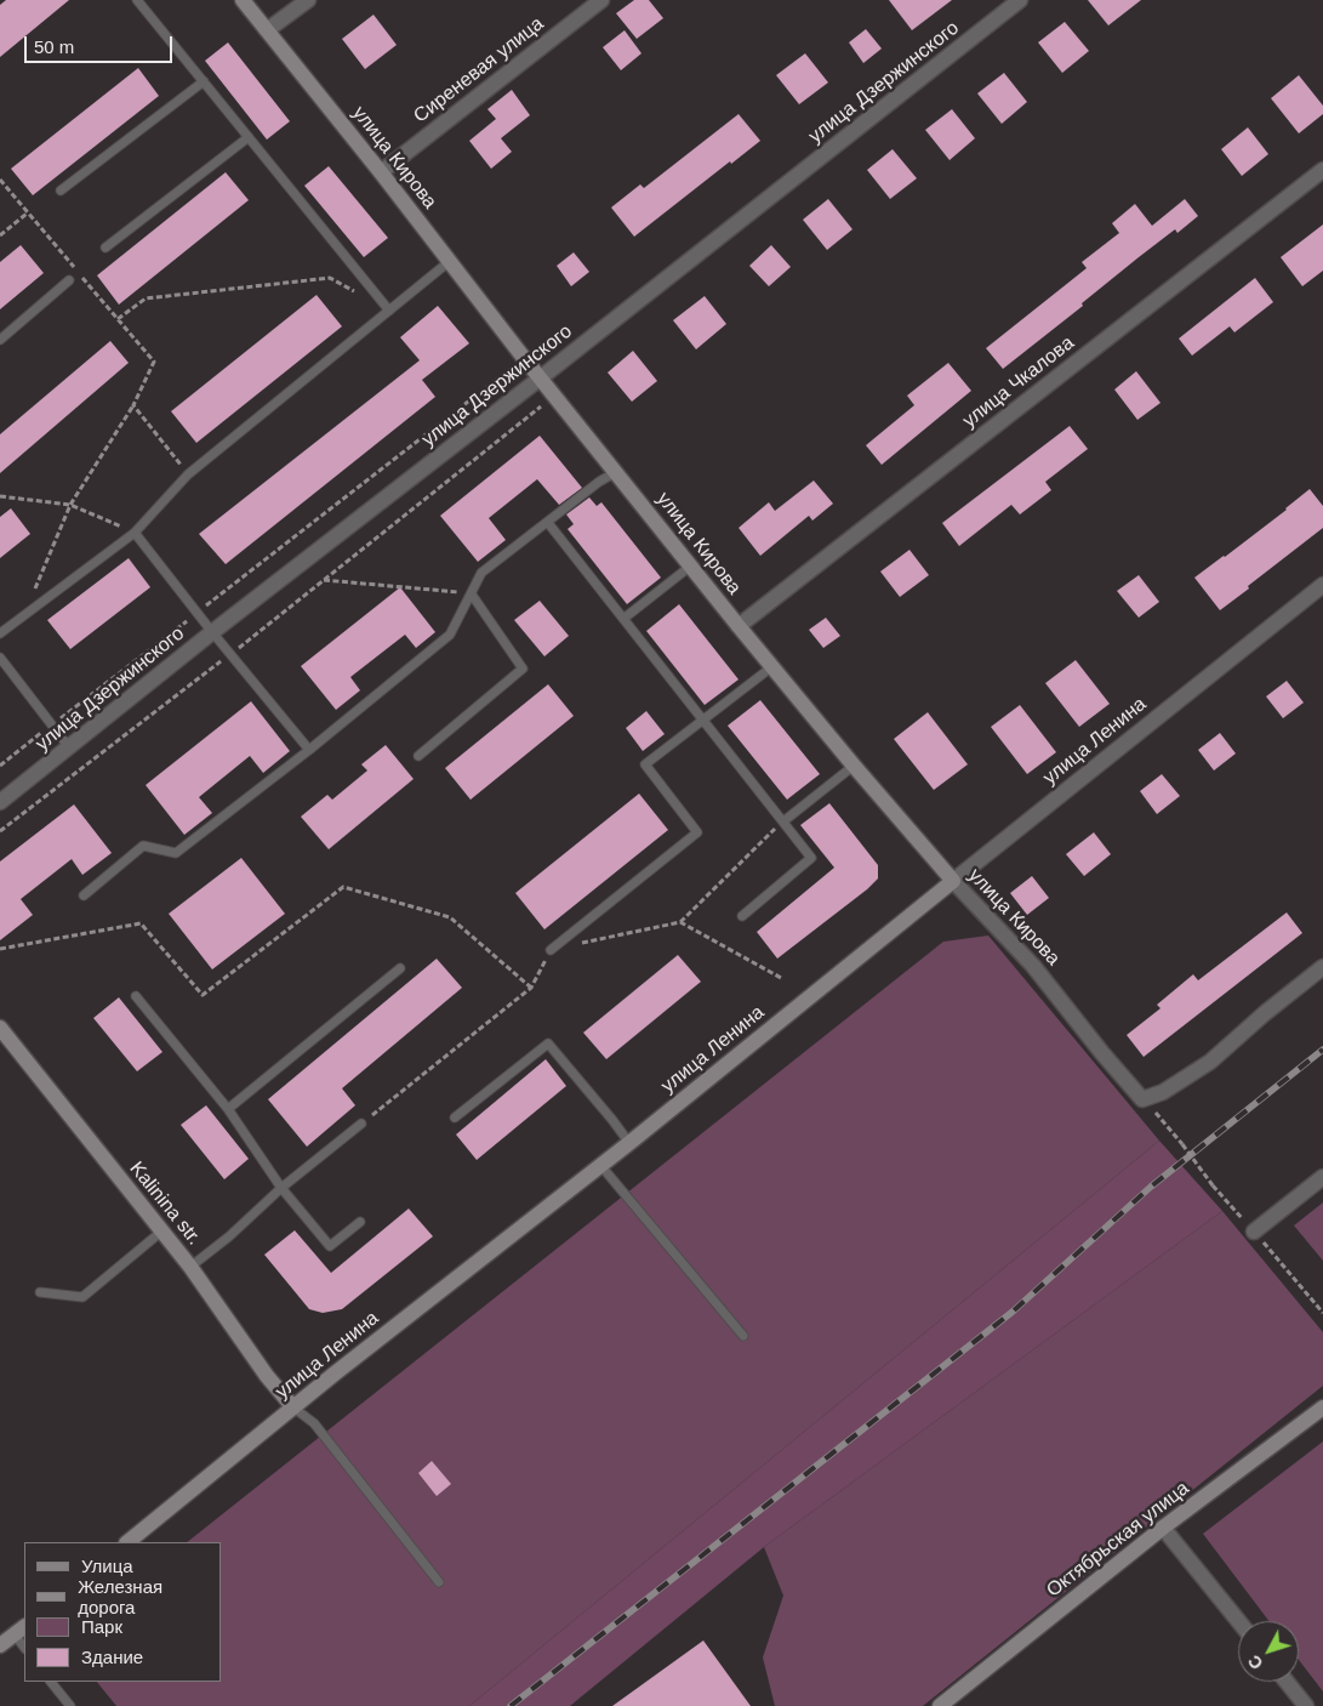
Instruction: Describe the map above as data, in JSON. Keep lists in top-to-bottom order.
{
  "streets": {
    "street": [
      "Сиреневая улица",
      "улица Дзержинского",
      "улица Кирова",
      "улица Чкалова",
      "улица Ленина",
      "Kalinina str.",
      "Октябрьская улица"
    ]
  },
  "crossings": [
    ["Сиреневая улица", "улица Кирова"],
    ["улица Дзержинского", "улица Кирова"],
    ["улица Кирова", "улица Чкалова"],
    ["улица Кирова", "улица Ленина"],
    ["улица Ленина", "Kalinina str."]
  ],
  "legend": [
    "Улица",
    "Железная дорога",
    "Парк",
    "Здание"
  ],
  "scale_bar": "50 m",
  "north": "bottom left"
}
